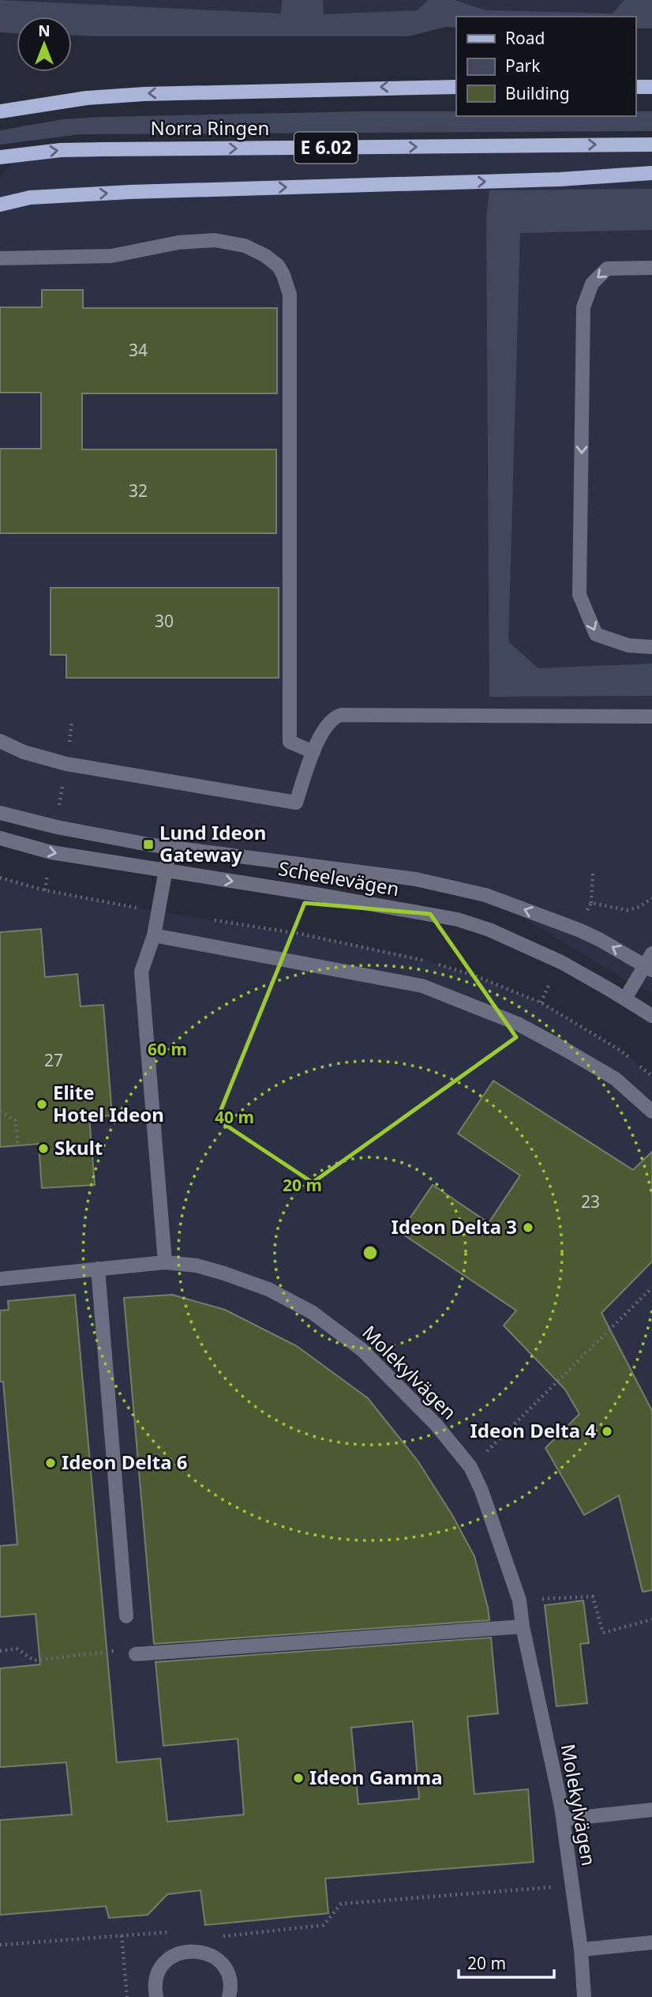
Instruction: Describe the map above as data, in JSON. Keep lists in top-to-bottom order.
{
  "streets": {
    "main road": ["Norra Ringen", "E 6.02"],
    "street": ["Scheelevägen", "Molekylvägen"]
  },
  "places": {
    "transit": ["Lund Ideon Gateway"],
    "other": [
      "Elite Hotel Ideon",
      "Skult",
      "Ideon Delta 3",
      "Ideon Delta 4",
      "Ideon Delta 6",
      "Ideon Gamma"
    ]
  },
  "house_numbers": [
    "34",
    "32",
    "30",
    "27",
    "23"
  ],
  "legend": ["Road", "Park", "Building"],
  "scale_bar": "20 m",
  "north": "top",
  "rings": ["60 m", "40 m", "20 m"]
}
